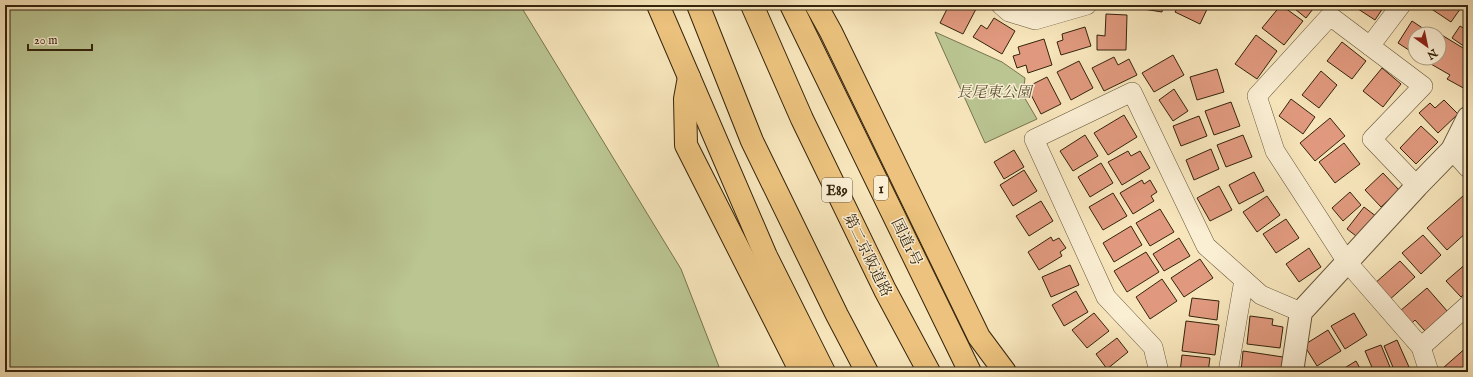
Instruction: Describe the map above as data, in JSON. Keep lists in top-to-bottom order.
{
  "streets": {
    "highway": [
      "1",
      "E89",
      "国道1号",
      "第二京阪道路"
    ]
  },
  "parks": ["長尾東公園"],
  "scale_bar": "20 m",
  "north": "bottom right"
}
